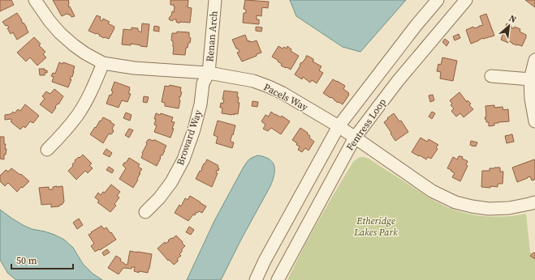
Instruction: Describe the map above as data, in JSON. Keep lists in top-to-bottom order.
{
  "streets": {
    "street": [
      "Renan Arch",
      "Pacels Way",
      "Fentress Loop",
      "Broward Way"
    ]
  },
  "crossings": [
    ["Renan Arch", "Pacels Way"],
    ["Renan Arch", "Broward Way"],
    ["Pacels Way", "Fentress Loop"],
    ["Pacels Way", "Broward Way"]
  ],
  "parks": ["Etheridge Lakes Park"],
  "scale_bar": "50 m",
  "north": "top right"
}
